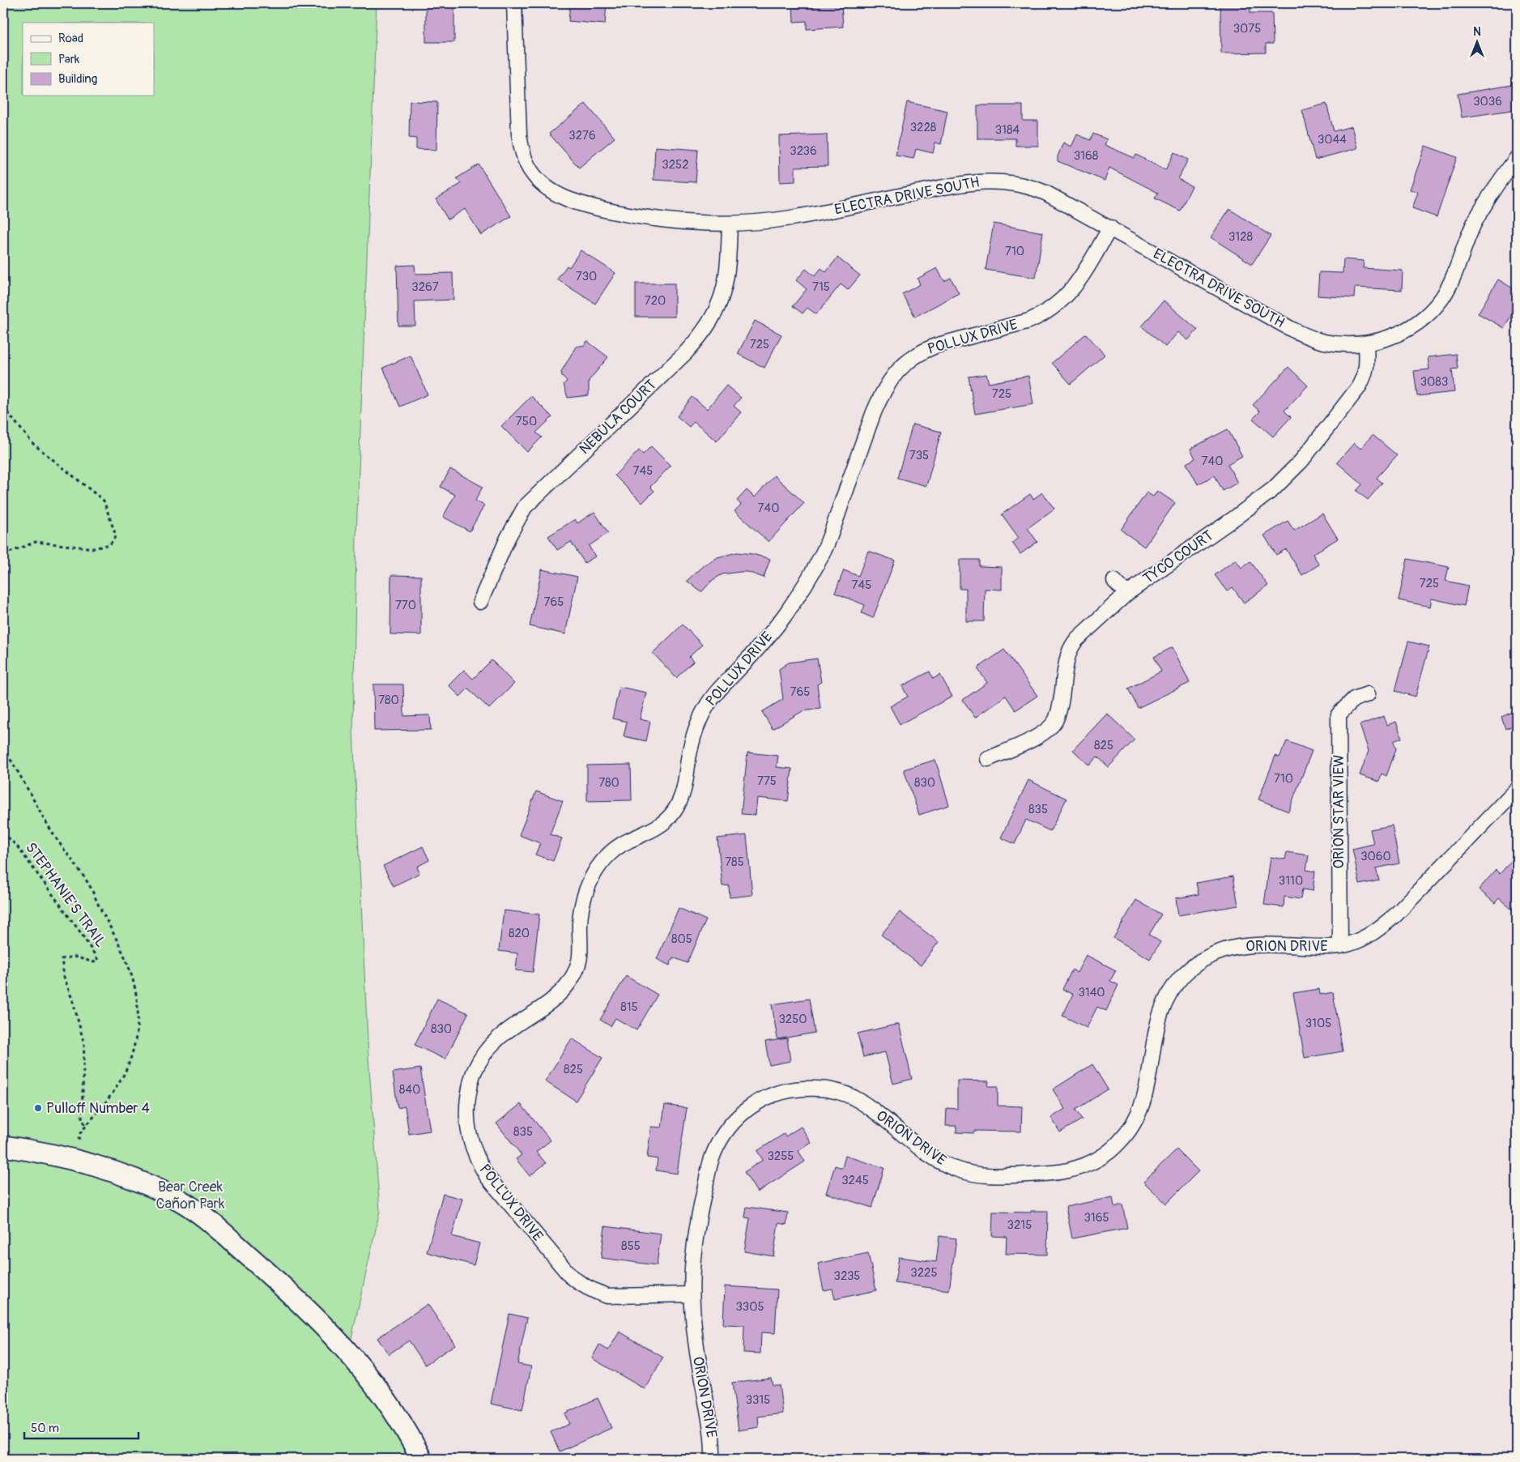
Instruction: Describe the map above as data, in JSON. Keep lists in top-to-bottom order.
{
  "streets": {
    "street": [
      "ELECTRA DRIVE SOUTH",
      "POLLUX DRIVE",
      "NEBULA COURT",
      "TYCO COURT",
      "ORION STAR VIEW",
      "ORION DRIVE"
    ],
    "path": ["STEPHANIE'S TRAIL"]
  },
  "crossings": [
    ["ELECTRA DRIVE SOUTH", "POLLUX DRIVE"],
    ["ELECTRA DRIVE SOUTH", "NEBULA COURT"],
    ["ELECTRA DRIVE SOUTH", "TYCO COURT"],
    ["POLLUX DRIVE", "ORION DRIVE"],
    ["ORION STAR VIEW", "ORION DRIVE"]
  ],
  "parks": ["Bear Creek Cañon Park"],
  "places": ["Pulloff Number 4"],
  "house_numbers": [
    "3075",
    "3036",
    "3228",
    "3184",
    "3276",
    "3044",
    "3236",
    "3168",
    "3252",
    "3128",
    "710",
    "730",
    "3267",
    "715",
    "720",
    "725",
    "3083",
    "725",
    "750",
    "735",
    "740",
    "745",
    "740",
    "725",
    "745",
    "765",
    "770",
    "765",
    "780",
    "825",
    "710",
    "775",
    "780",
    "830",
    "835",
    "3060",
    "785",
    "3110",
    "820",
    "805",
    "3140",
    "815",
    "3250",
    "3105",
    "830",
    "825",
    "840",
    "835",
    "3255",
    "3245",
    "3165",
    "3215",
    "855",
    "3225",
    "3235",
    "3305",
    "3315"
  ],
  "legend": ["Road", "Park", "Building"],
  "scale_bar": "50 m",
  "north": "top"
}
